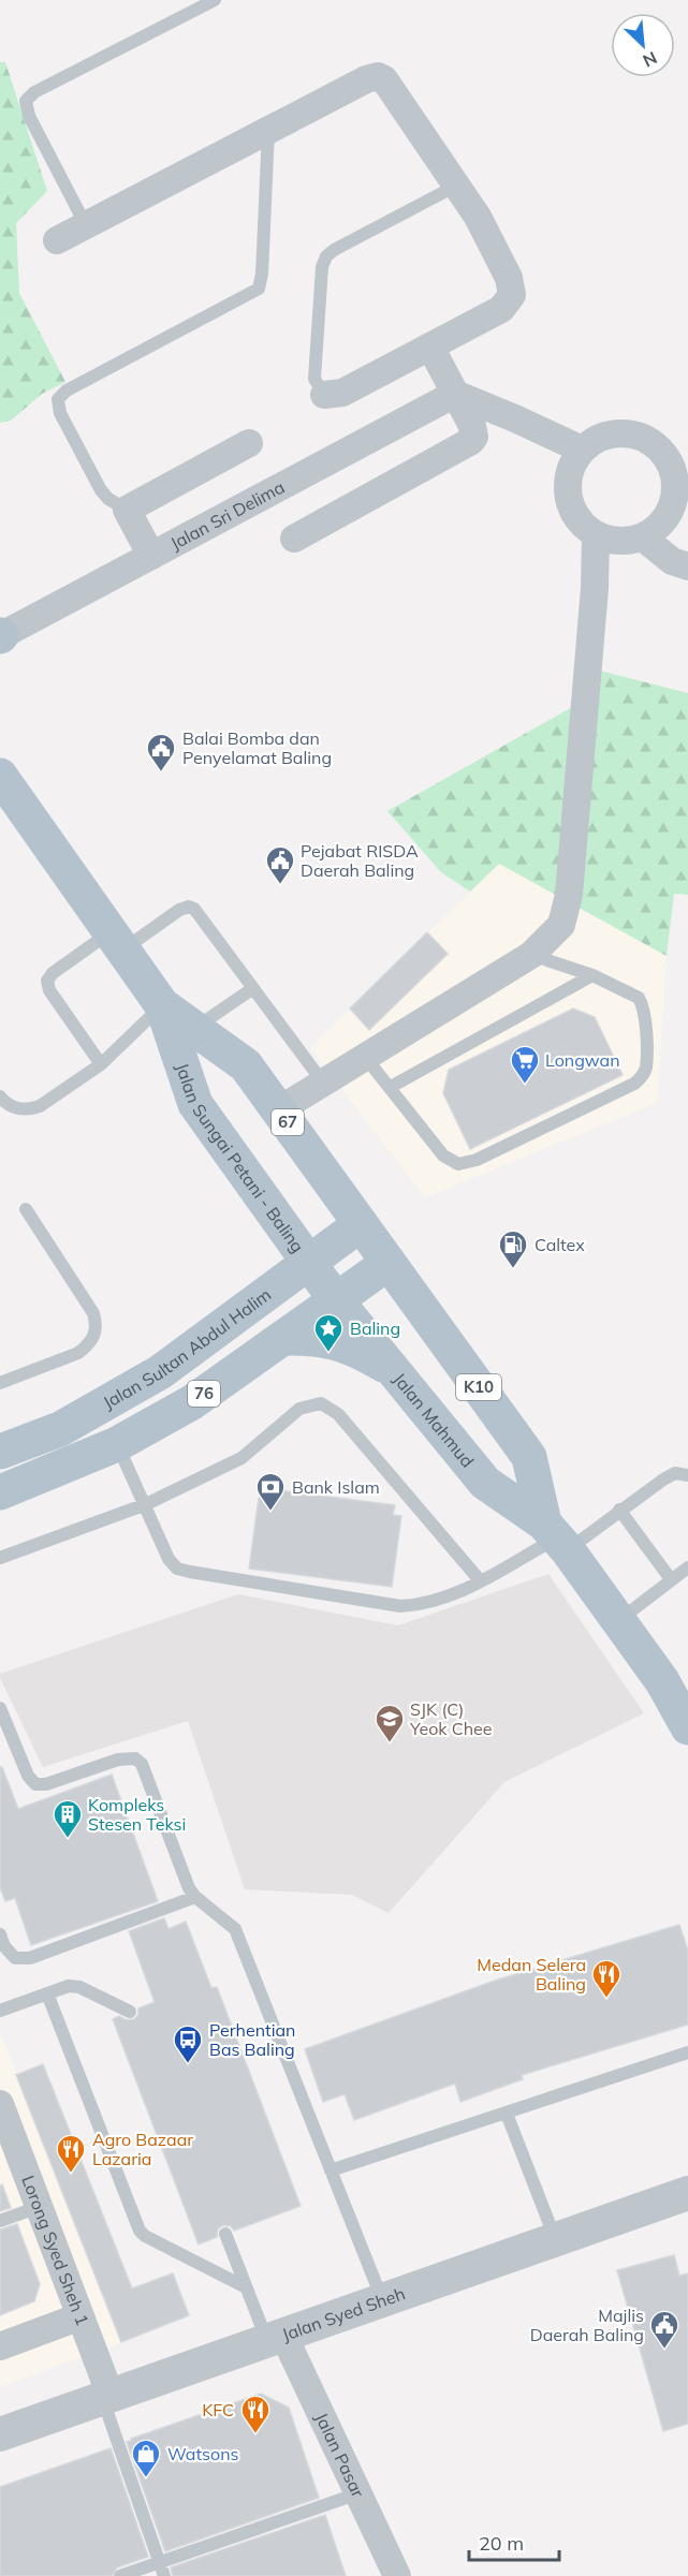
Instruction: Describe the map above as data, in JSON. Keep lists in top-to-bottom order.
{
  "streets": {
    "main road": [
      "67",
      "Jalan Sungai Petani - Baling",
      "Jalan Sultan Abdul Halim",
      "K10",
      "76",
      "Jalan Mahmud"
    ],
    "street": [
      "Jalan Sri Delima",
      "Lorong Syed Sheh 1",
      "Jalan Syed Sheh",
      "Jalan Pasar"
    ]
  },
  "crossings": [
    ["Jalan Sungai Petani - Baling", "Jalan Sultan Abdul Halim"],
    ["Jalan Sungai Petani - Baling", "76"],
    ["Jalan Sungai Petani - Baling", "Jalan Mahmud"],
    ["76", "Jalan Mahmud"],
    ["Lorong Syed Sheh 1", "Jalan Syed Sheh"],
    ["Jalan Syed Sheh", "Jalan Pasar"]
  ],
  "places": {
    "public building": ["Balai Bomba dan Penyelamat Baling", "Pejabat RISDA Daerah Baling", "Majlis Daerah Baling"],
    "supermarket": ["Longwan"],
    "fuel station": ["Caltex"],
    "place": ["Baling"],
    "bank": ["Bank Islam"],
    "school or university": ["SJK (C) Yeok Chee"],
    "building": ["Kompleks Stesen Teksi"],
    "restaurant": ["Medan Selera Baling", "Agro Bazaar Lazaria", "KFC"],
    "bus stop": ["Perhentian Bas Baling"],
    "shop": ["Watsons"]
  },
  "scale_bar": "20 m",
  "north": "bottom right"
}
